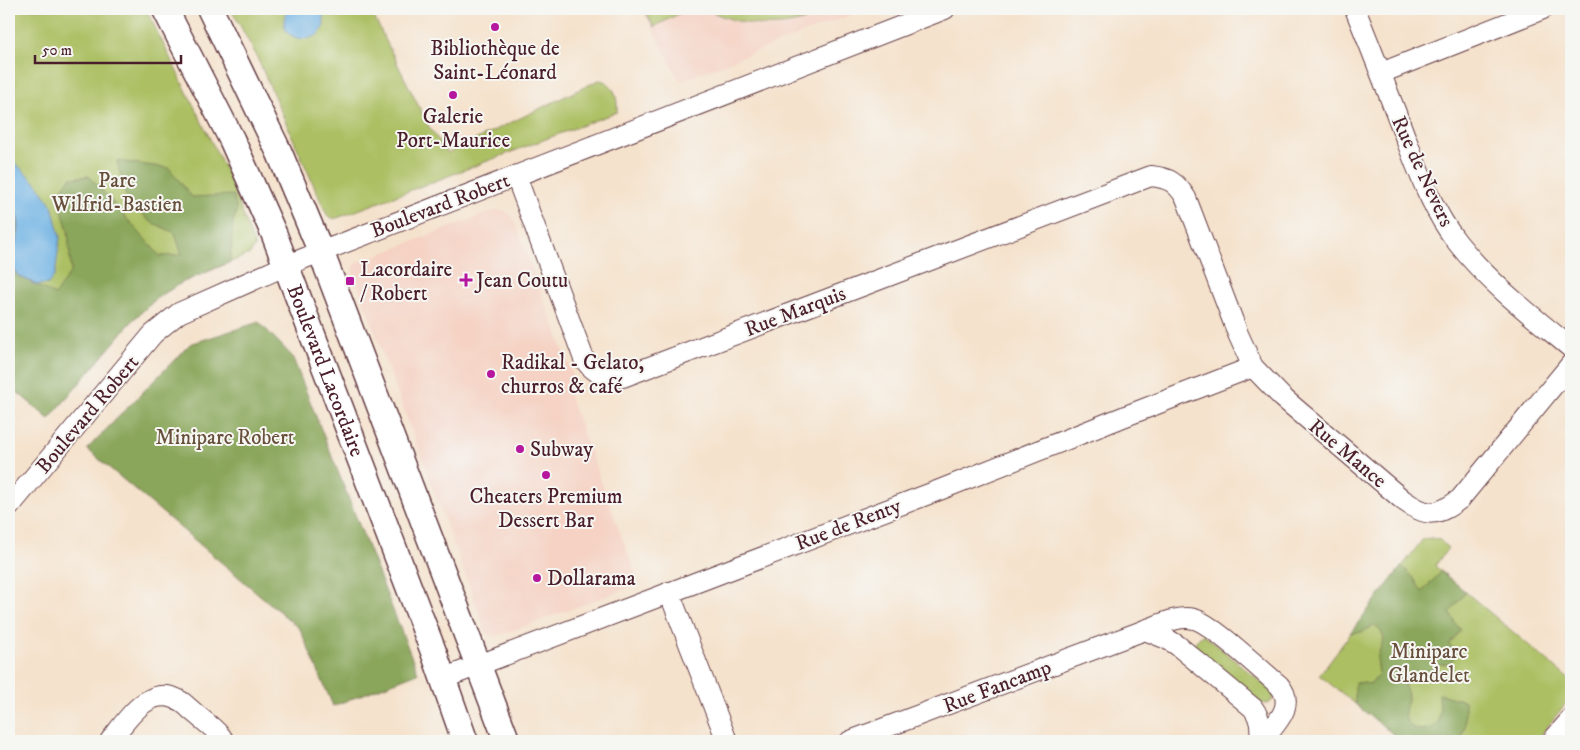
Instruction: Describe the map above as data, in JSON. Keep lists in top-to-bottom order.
{
  "streets": {
    "main road": ["Boulevard Lacordaire"],
    "street": [
      "Rue de Nevers",
      "Boulevard Robert",
      "Rue Marquis",
      "Rue Mance",
      "Rue de Renty",
      "Rue Fancamp"
    ]
  },
  "crossings": [
    ["Boulevard Robert", "Rue Marquis"],
    ["Boulevard Robert", "Boulevard Lacordaire"],
    ["Rue Marquis", "Rue Mance"],
    ["Boulevard Lacordaire", "Rue de Renty"],
    ["Rue Mance", "Rue de Renty"]
  ],
  "parks": ["Parc Wilfrid-Bastien", "Miniparc Robert", "Miniparc Glandelet"],
  "places": {
    "other": [
      "Bibliothèque de Saint-Léonard",
      "Galerie Port-Maurice",
      "Radikal - Gelato, churros & café",
      "Subway",
      "Cheaters Premium Dessert Bar",
      "Dollarama"
    ],
    "health": ["Jean Coutu"],
    "transit": ["Lacordaire / Robert"]
  },
  "scale_bar": "50 m"
}
